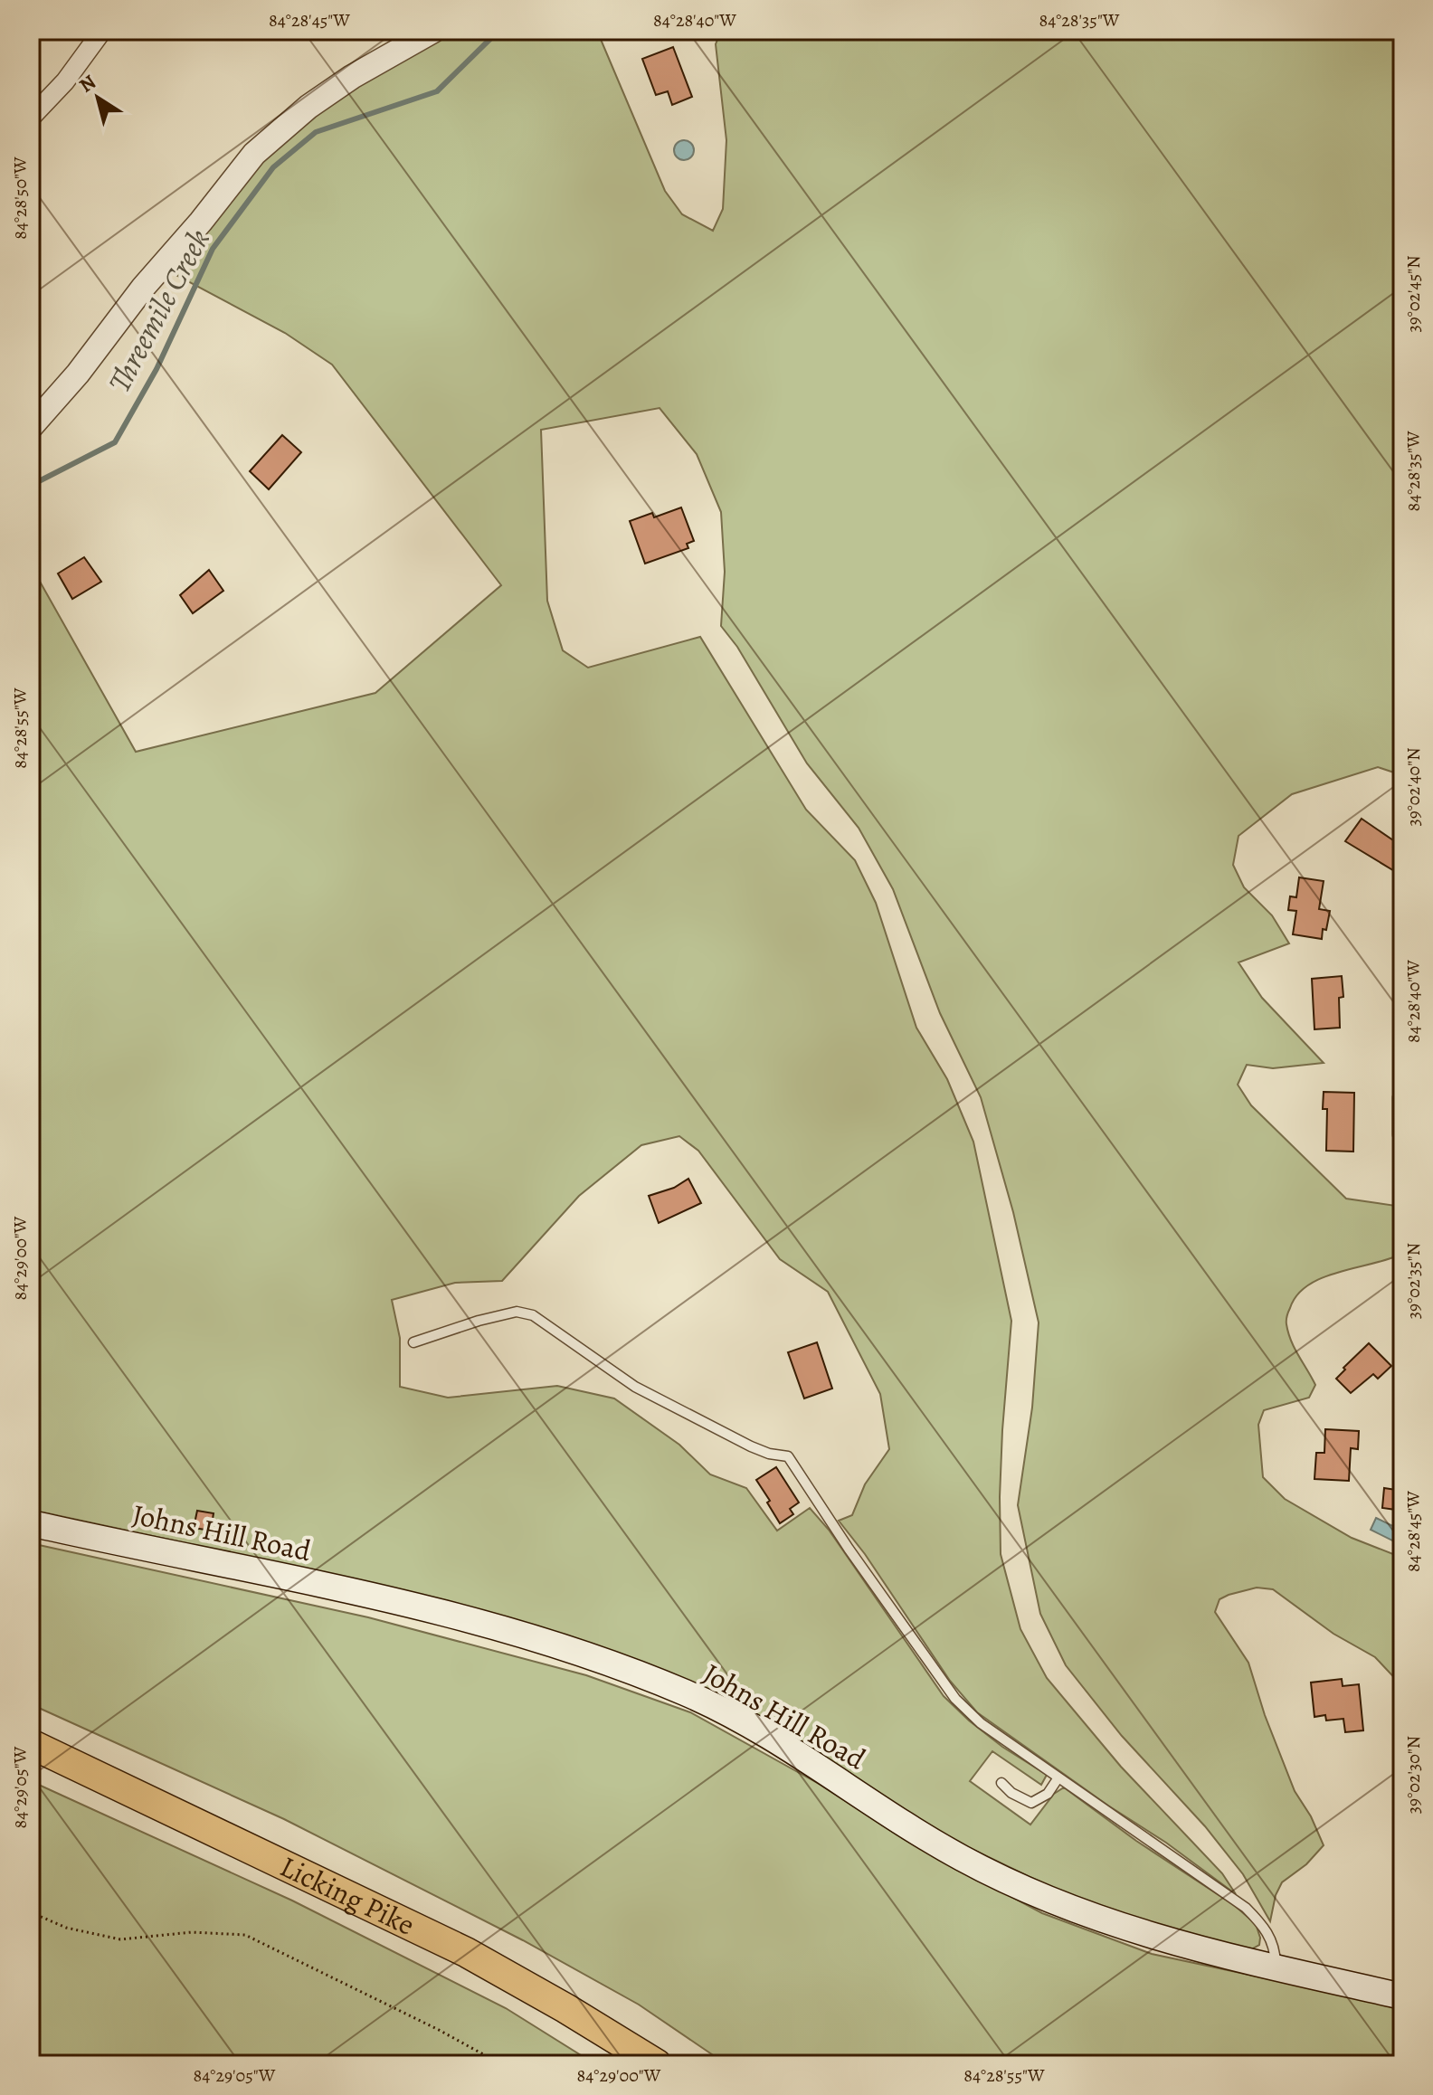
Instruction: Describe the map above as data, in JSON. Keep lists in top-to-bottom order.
{
  "streets": {
    "main road": ["Johns Hill Road", "Licking Pike"]
  },
  "water": ["Threemile Creek"],
  "north": "top left",
  "coordinates": [
    "84°28'45\"W",
    "84°28'40\"W",
    "84°28'35\"W",
    "84°28'50\"W",
    "39°02'45\"N",
    "84°28'55\"W",
    "39°02'40\"N",
    "84°29'00\"W",
    "39°02'35\"N",
    "39°02'30\"N",
    "84°29'05\"W"
  ]
}
